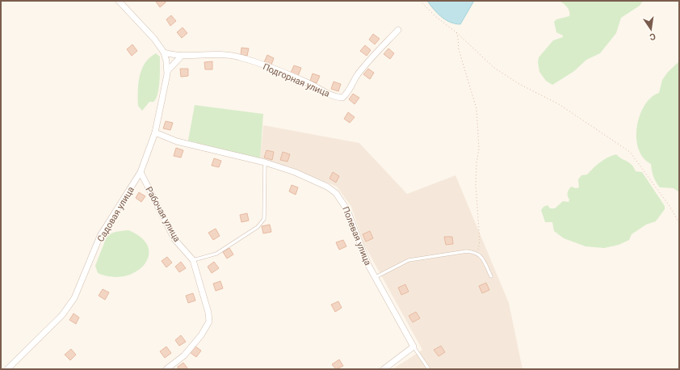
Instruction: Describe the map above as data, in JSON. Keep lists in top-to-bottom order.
{
  "streets": {
    "street": [
      "Подгорная улица",
      "Садовая улица",
      "Рабочая улица",
      "Полевая улица"
    ]
  },
  "crossings": [
    ["Подгорная улица", "Садовая улица"],
    ["Садовая улица", "Рабочая улица"],
    ["Садовая улица", "Полевая улица"]
  ],
  "north": "bottom"
}
